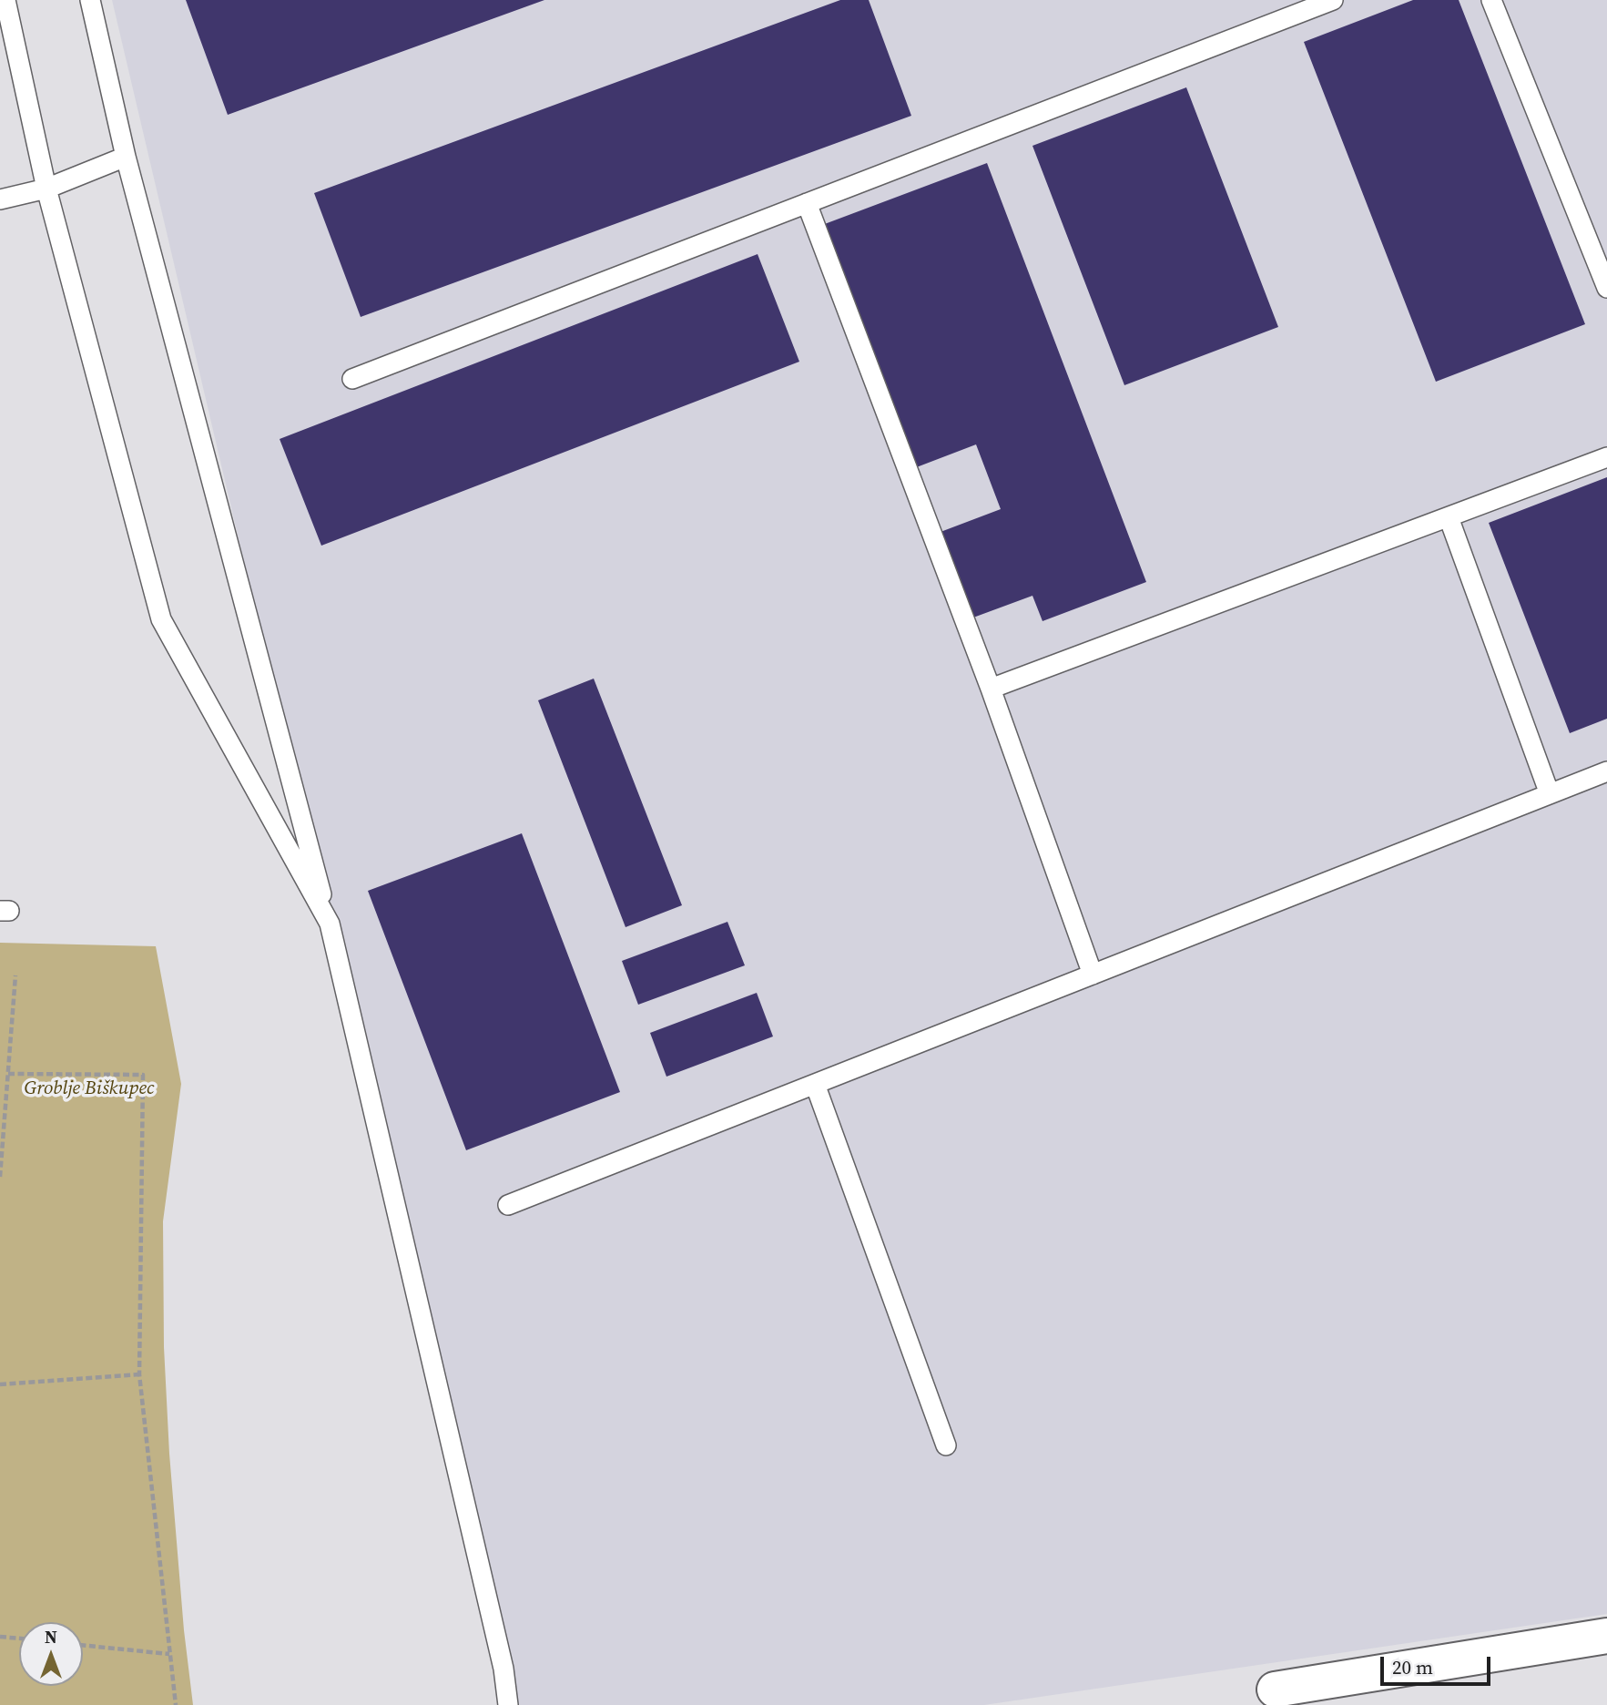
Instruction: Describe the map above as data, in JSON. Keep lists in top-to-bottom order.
{
  "parks": ["Groblje Biškupec"],
  "scale_bar": "20 m",
  "north": "top"
}
